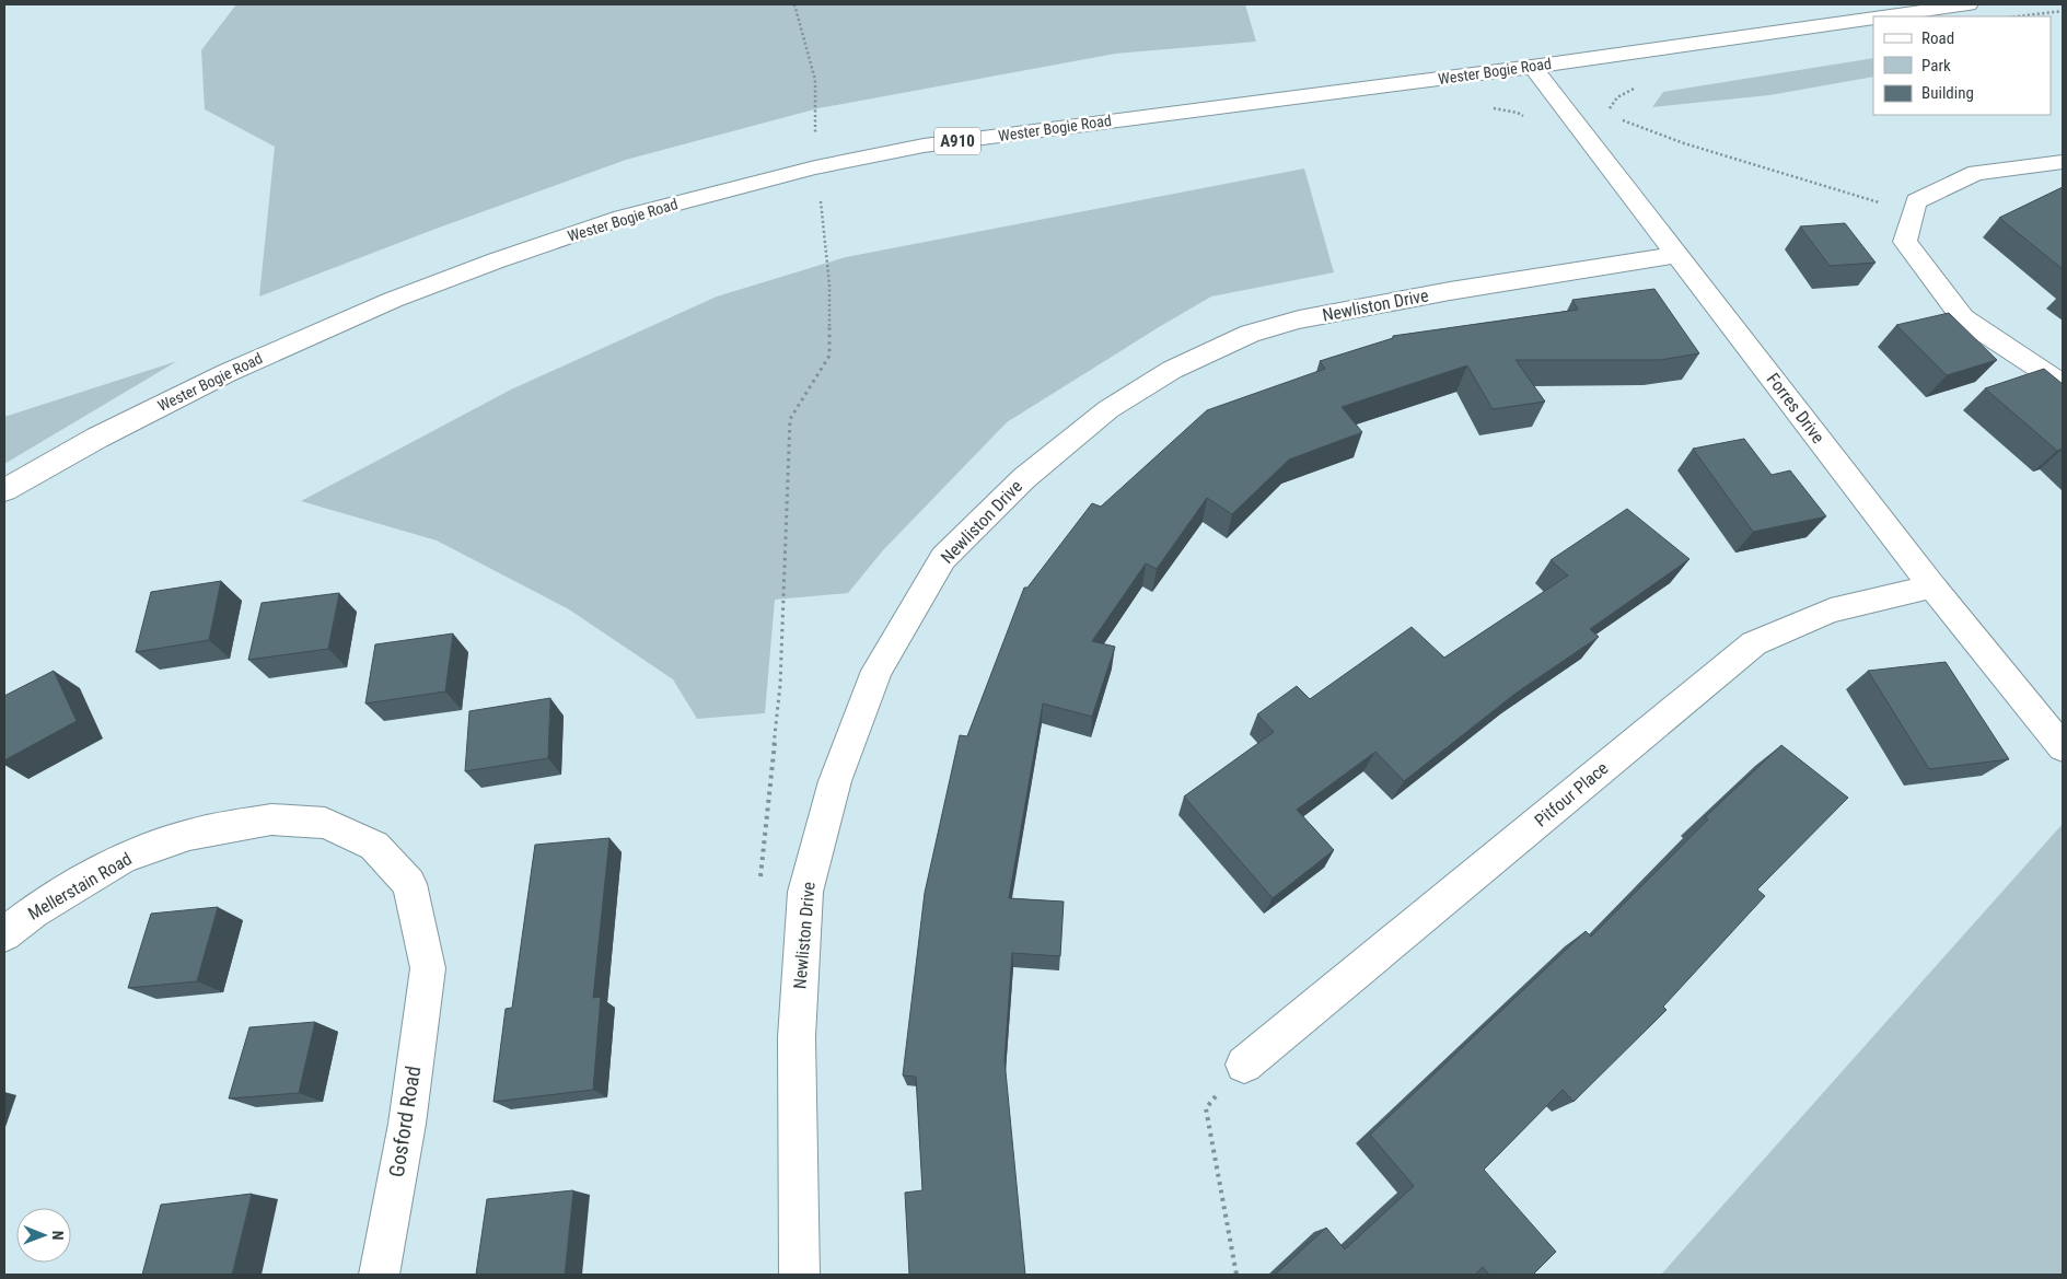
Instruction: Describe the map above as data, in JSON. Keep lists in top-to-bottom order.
{
  "streets": {
    "street": [
      "Wester Bogie Road",
      "A910",
      "Newliston Drive",
      "Forres Drive",
      "Pitfour Place",
      "Mellerstain Road",
      "Gosford Road"
    ]
  },
  "crossings": [
    ["Wester Bogie Road", "Forres Drive"],
    ["Newliston Drive", "Forres Drive"],
    ["Forres Drive", "Pitfour Place"],
    ["Mellerstain Road", "Gosford Road"]
  ],
  "legend": ["Road", "Park", "Building"],
  "north": "right"
}
